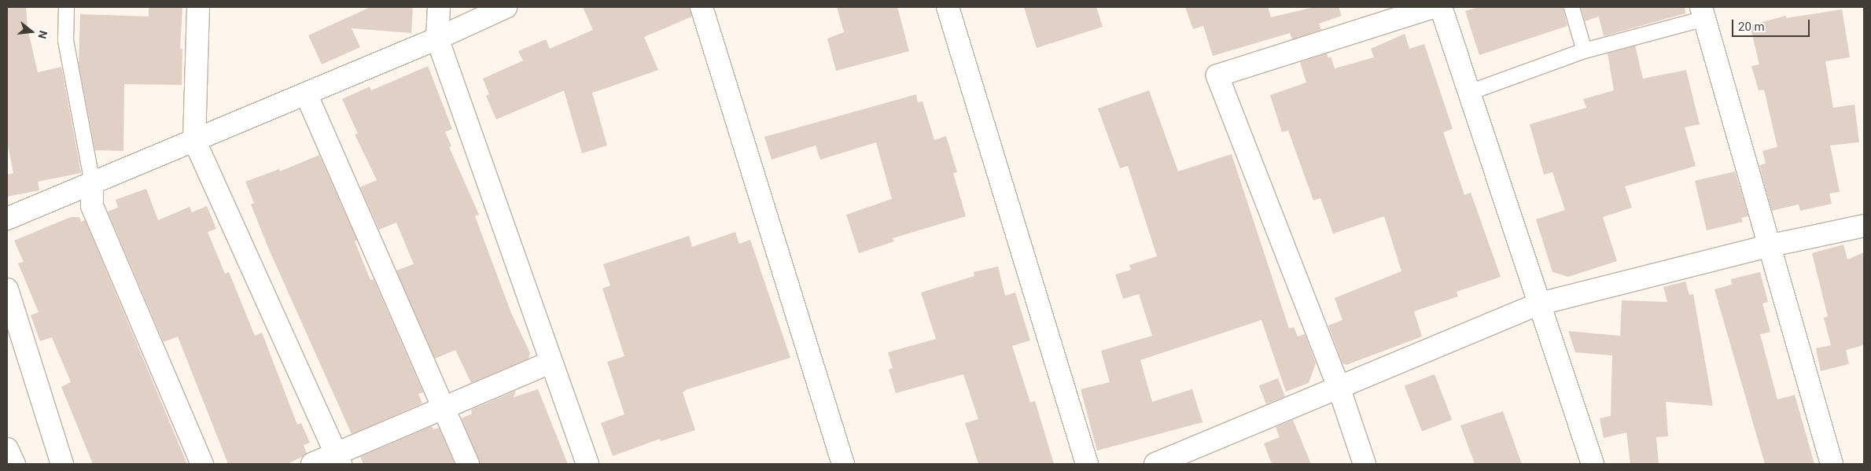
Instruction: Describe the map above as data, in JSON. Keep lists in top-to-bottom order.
{
  "scale_bar": "20 m",
  "north": "right"
}
